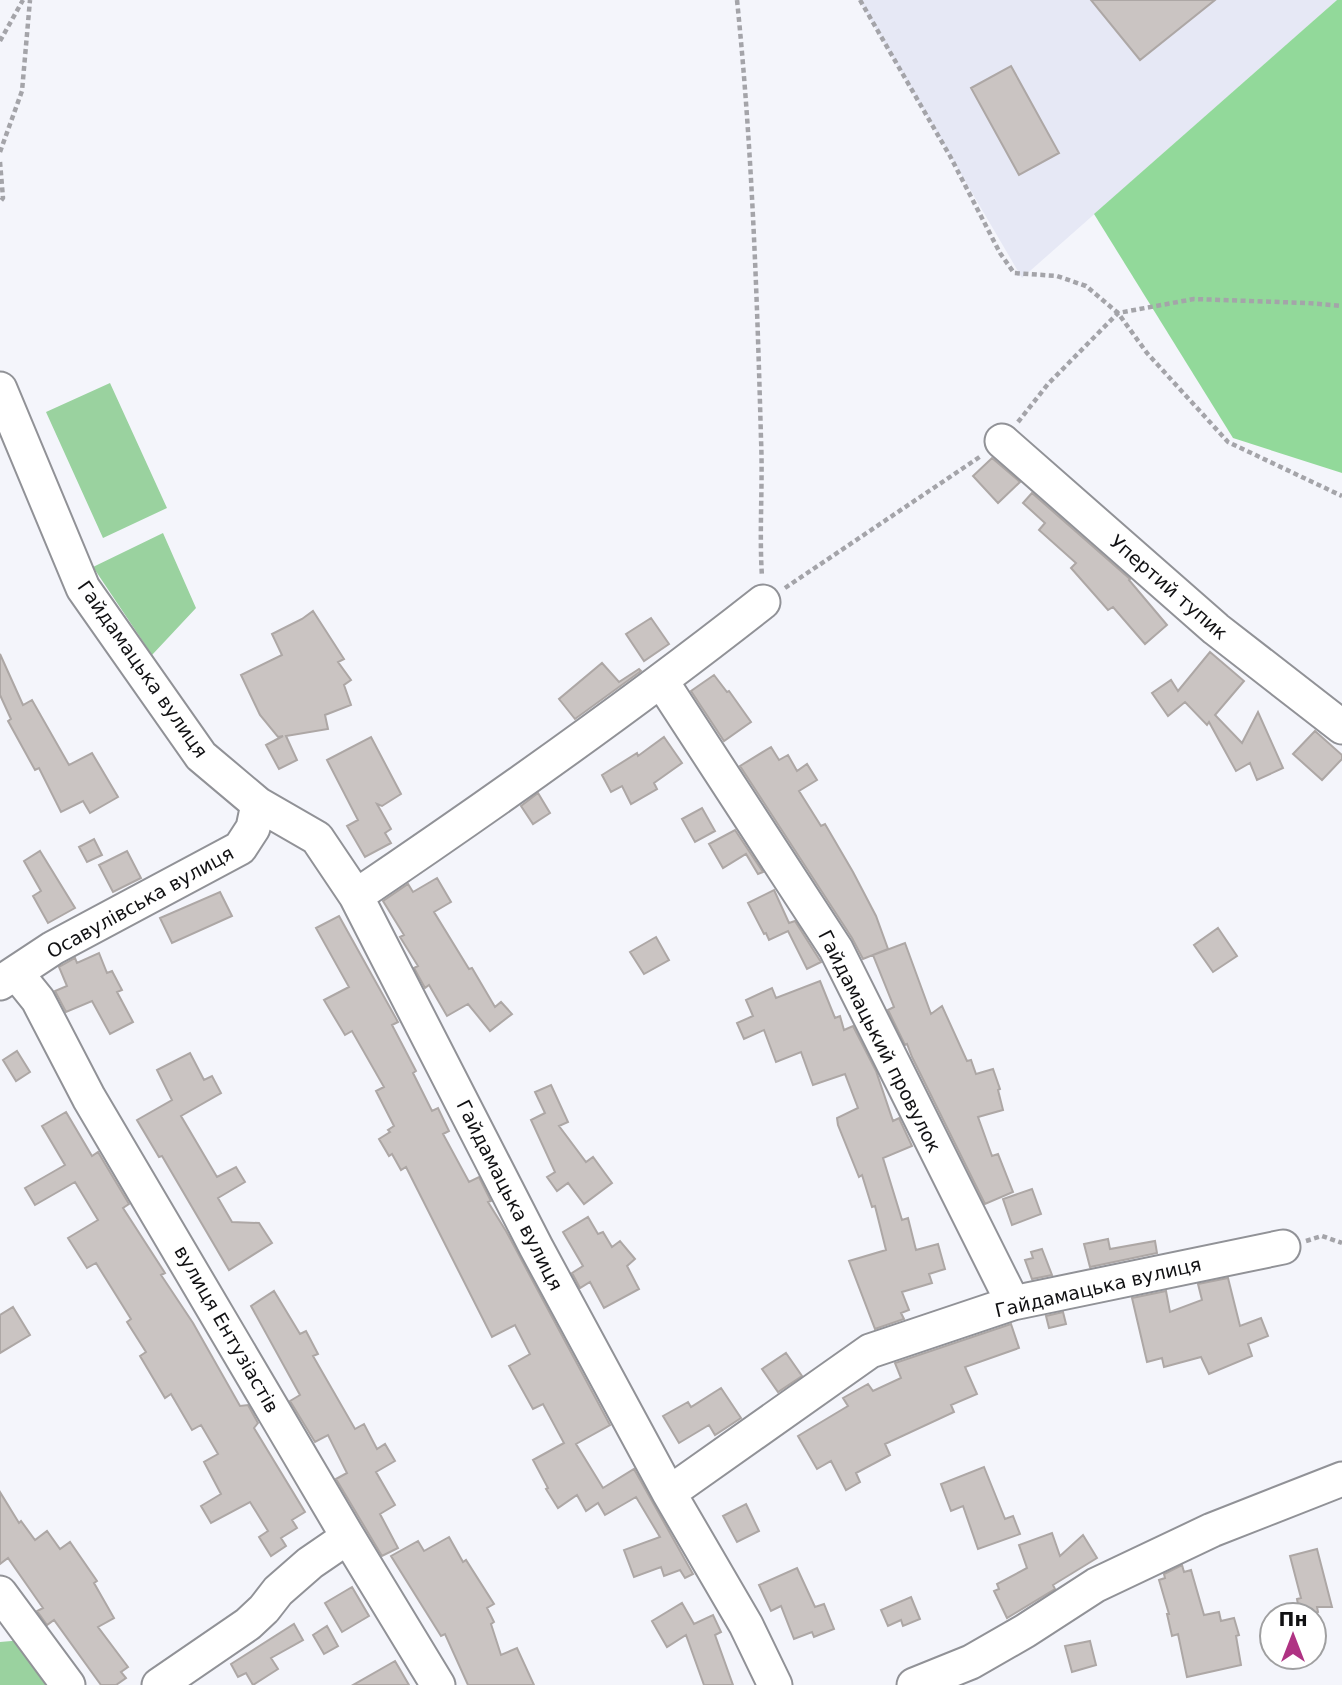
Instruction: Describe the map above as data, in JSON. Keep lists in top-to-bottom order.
{
  "streets": {
    "street": [
      "Упертий тупик",
      "Гайдамацька вулиця",
      "Осавулівська вулиця",
      "Гайдамацький провулок",
      "вулиця Ентузіастів"
    ]
  },
  "crossings": [
    ["Гайдамацька вулиця", "Осавулівська вулиця"],
    ["Гайдамацька вулиця", "Гайдамацький провулок"],
    ["Осавулівська вулиця", "вулиця Ентузіастів"]
  ],
  "north": "top"
}
